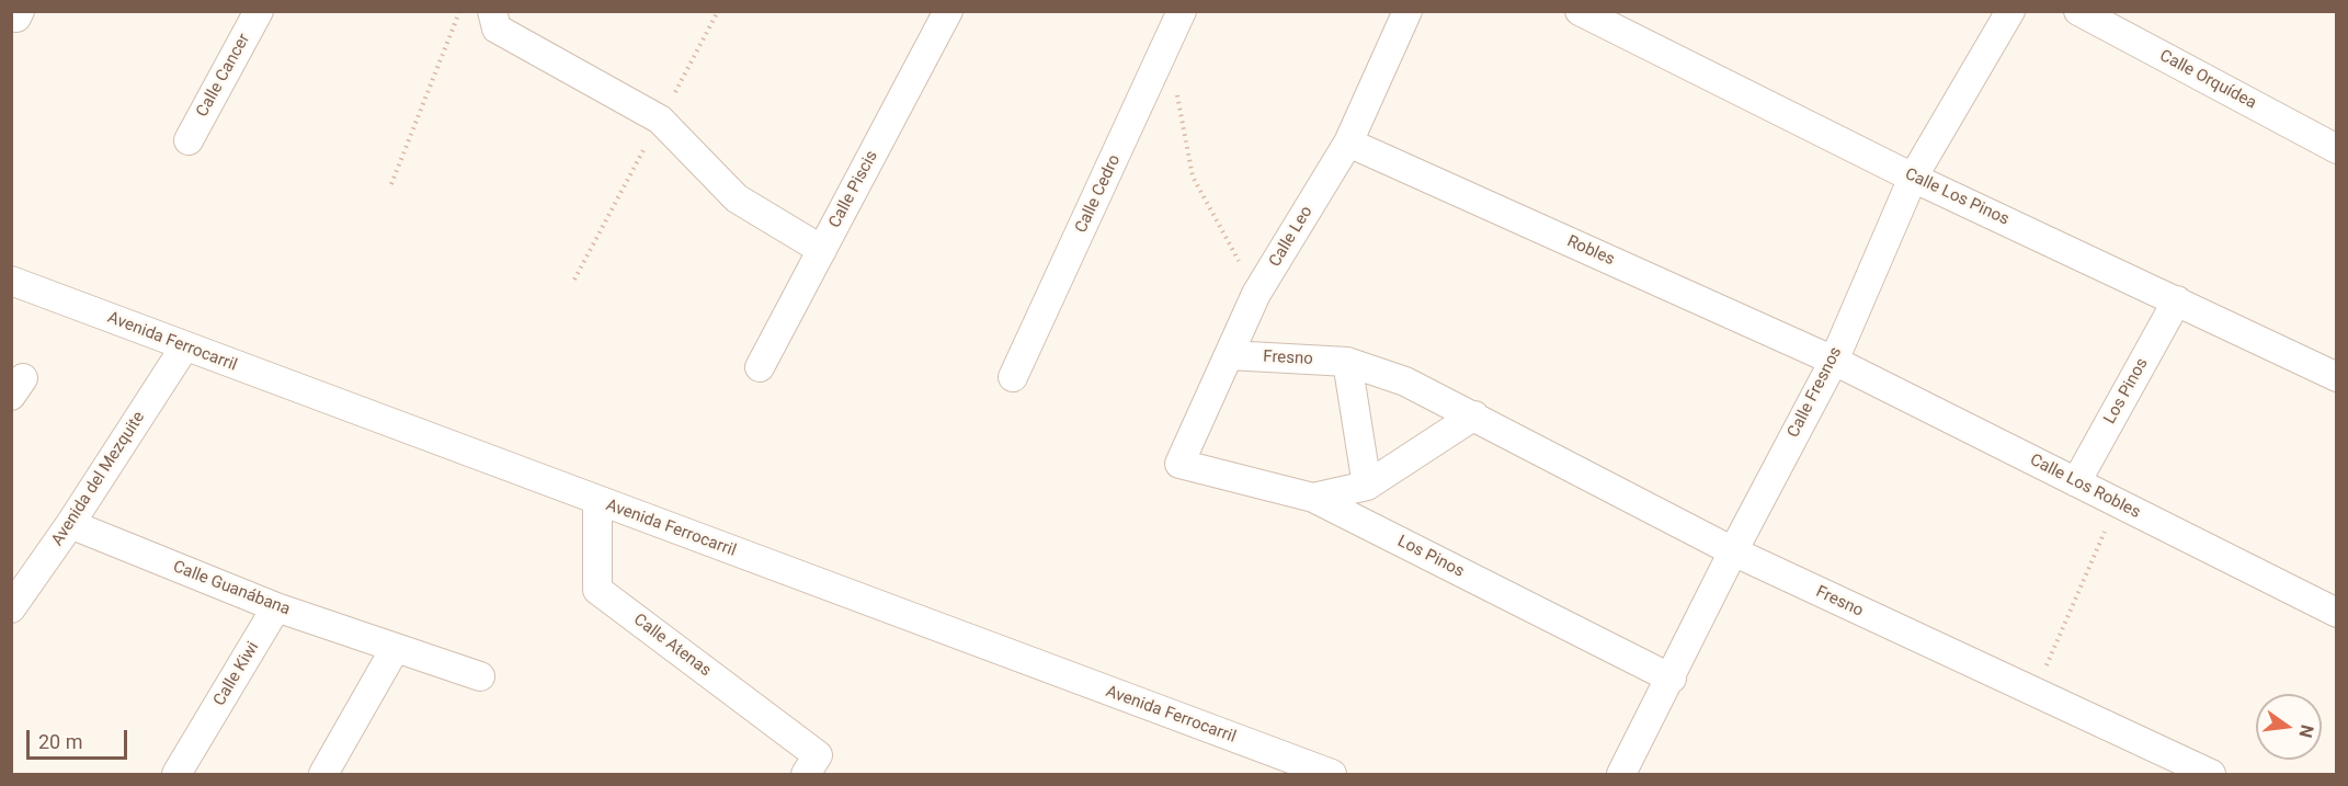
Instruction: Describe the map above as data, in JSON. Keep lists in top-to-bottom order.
{
  "streets": {
    "street": [
      "Calle Cancer",
      "Calle Orquídea",
      "Calle Piscis",
      "Calle Cedro",
      "Calle Los Pinos",
      "Calle Leo",
      "Robles",
      "Avenida Ferrocarril",
      "Fresno",
      "Los Pinos",
      "Calle Fresnos",
      "Avenida del Mezquite",
      "Calle Los Robles",
      "Calle Guanábana",
      "Calle Atenas",
      "Calle Kiwi"
    ]
  },
  "crossings": [
    ["Calle Los Pinos", "Los Pinos"],
    ["Calle Los Pinos", "Calle Fresnos"],
    ["Calle Leo", "Robles"],
    ["Calle Leo", "Fresno"],
    ["Calle Leo", "Los Pinos"],
    ["Robles", "Calle Fresnos"],
    ["Robles", "Calle Los Robles"],
    ["Avenida Ferrocarril", "Avenida del Mezquite"],
    ["Avenida Ferrocarril", "Calle Atenas"],
    ["Fresno", "Calle Fresnos"],
    ["Los Pinos", "Calle Fresnos"],
    ["Los Pinos", "Calle Los Robles"],
    ["Calle Fresnos", "Calle Los Robles"],
    ["Avenida del Mezquite", "Calle Guanábana"],
    ["Calle Guanábana", "Calle Kiwi"]
  ],
  "scale_bar": "20 m",
  "north": "right"
}
